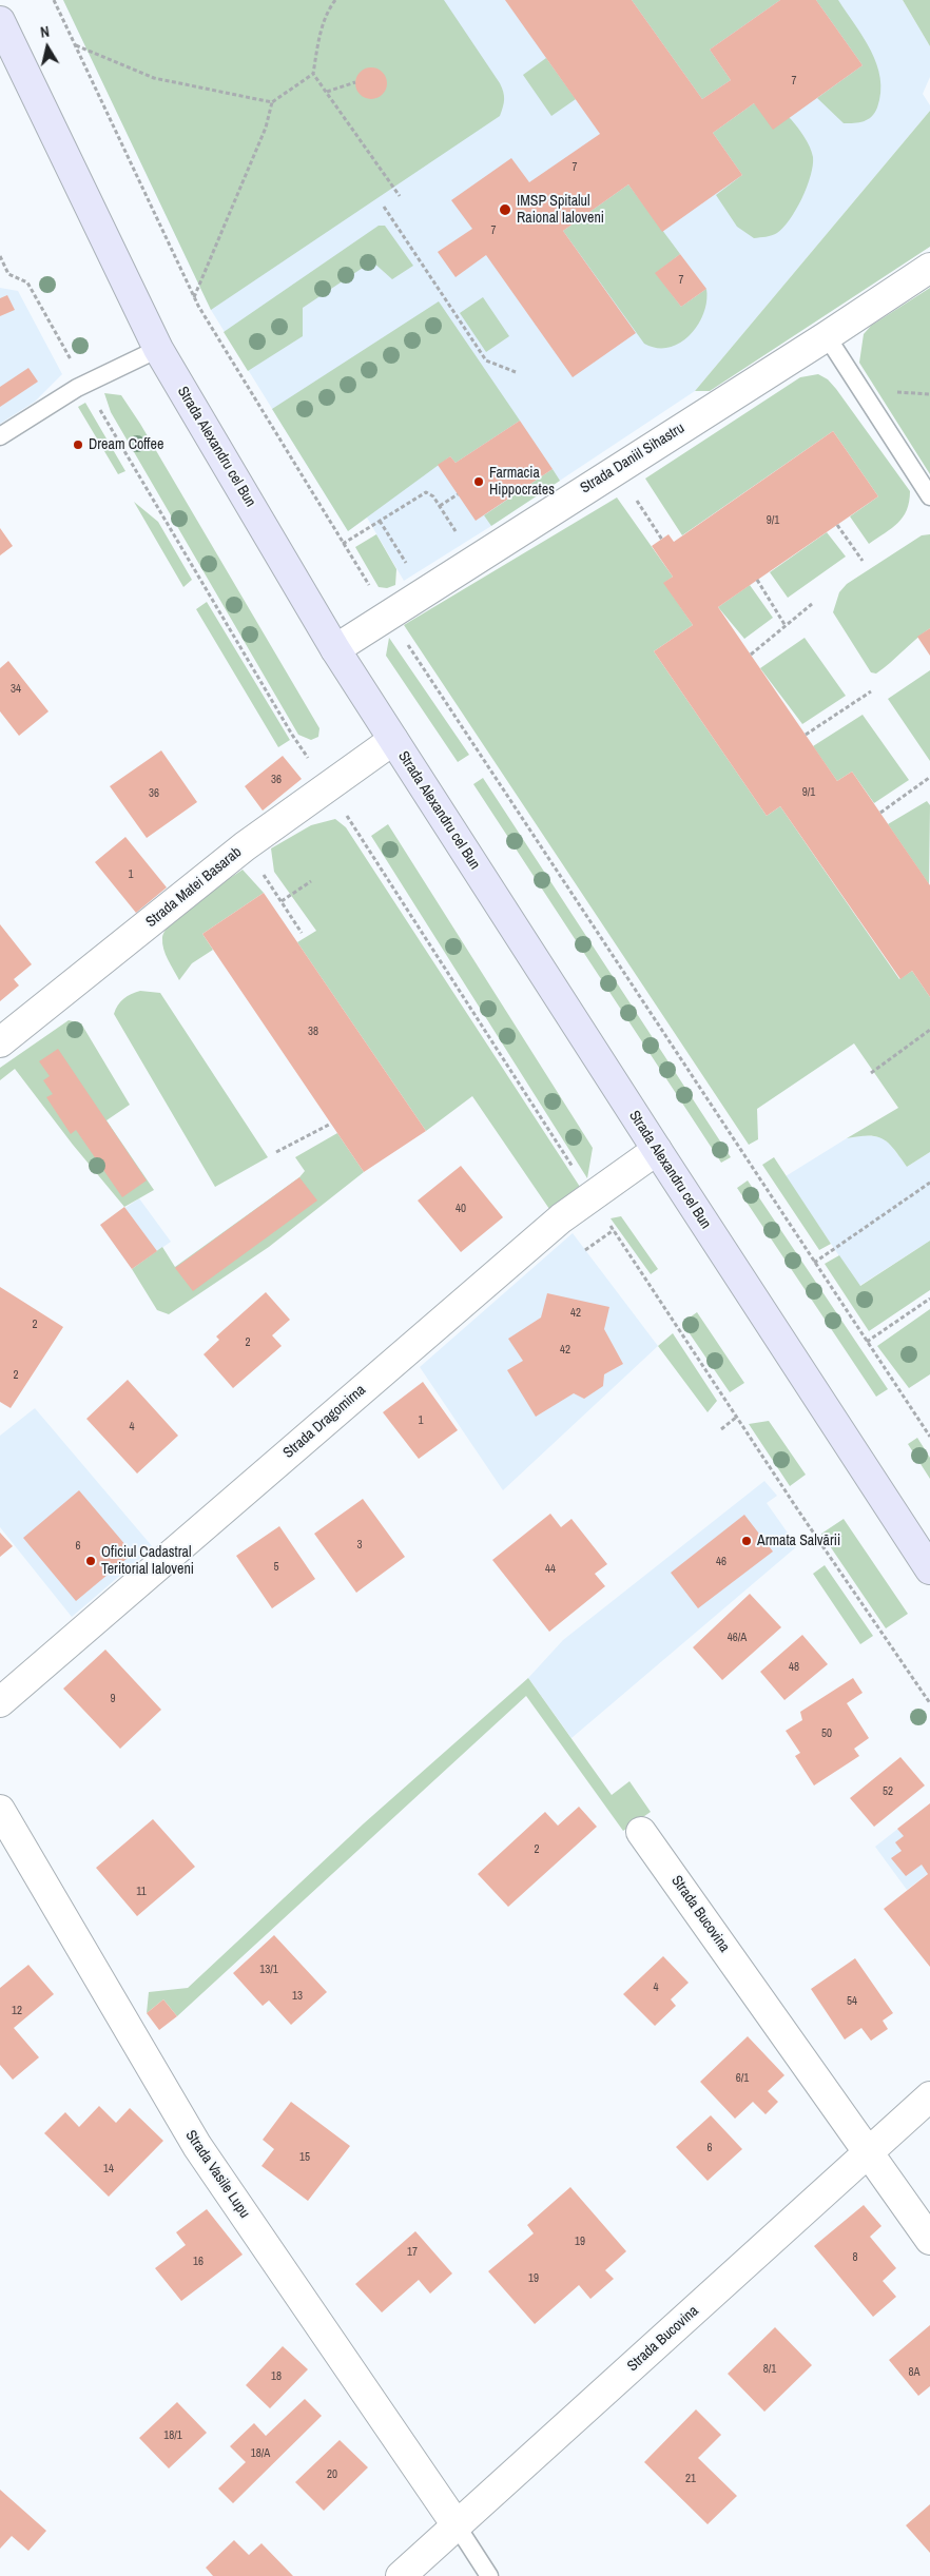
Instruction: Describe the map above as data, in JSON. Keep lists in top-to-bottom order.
{
  "streets": {
    "main road": ["Strada Alexandru cel Bun"],
    "street": [
      "Strada Daniil Sihastru",
      "Strada Matei Basarab",
      "Strada Dragomirna",
      "Strada Bucovina",
      "Strada Vasile Lupu"
    ]
  },
  "crossings": [
    ["Strada Alexandru cel Bun", "Strada Daniil Sihastru"],
    ["Strada Alexandru cel Bun", "Strada Matei Basarab"],
    ["Strada Alexandru cel Bun", "Strada Dragomirna"],
    ["Strada Bucovina", "Strada Vasile Lupu"]
  ],
  "places": [
    "IMSP Spitalul Raional Ialoveni",
    "Dream Coffee",
    "Farmacia Hippocrates",
    "Armata Salvării",
    "Oficiul Cadastral Teritorial Ialoveni"
  ],
  "house_numbers": [
    "7",
    "7",
    "7",
    "7",
    "9/1",
    "34",
    "36",
    "9/1",
    "36",
    "1",
    "38",
    "40",
    "42",
    "2",
    "2",
    "42",
    "2",
    "1",
    "4",
    "3",
    "6",
    "46",
    "5",
    "44",
    "46/A",
    "48",
    "9",
    "50",
    "52",
    "2",
    "11",
    "13/1",
    "4",
    "13",
    "54",
    "12",
    "6/1",
    "6",
    "15",
    "14",
    "19",
    "17",
    "8",
    "16",
    "19",
    "8/1",
    "8A",
    "18",
    "18/1",
    "18/A",
    "20",
    "21"
  ],
  "north": "top"
}
